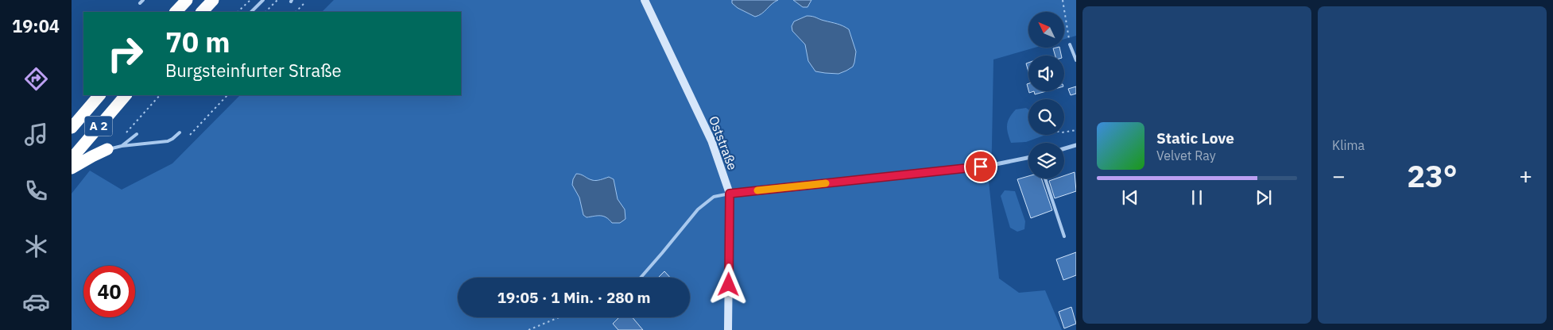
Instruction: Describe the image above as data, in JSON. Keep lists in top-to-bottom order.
{
  "streets": {
    "highway": ["A 2"],
    "street": ["Oststraße"]
  },
  "north": "top left",
  "page": {
    "tabs": "19:04",
    "tile": "Klima",
    "turn": ["70 m", "Burgsteinfurter Straße"],
    "song": ["Static Love", "Velvet Ray"],
    "heat": ["−", "23°", "+"],
    "limit": "40",
    "trip": "19:05 · 1 Min. · 280 m"
  }
}
